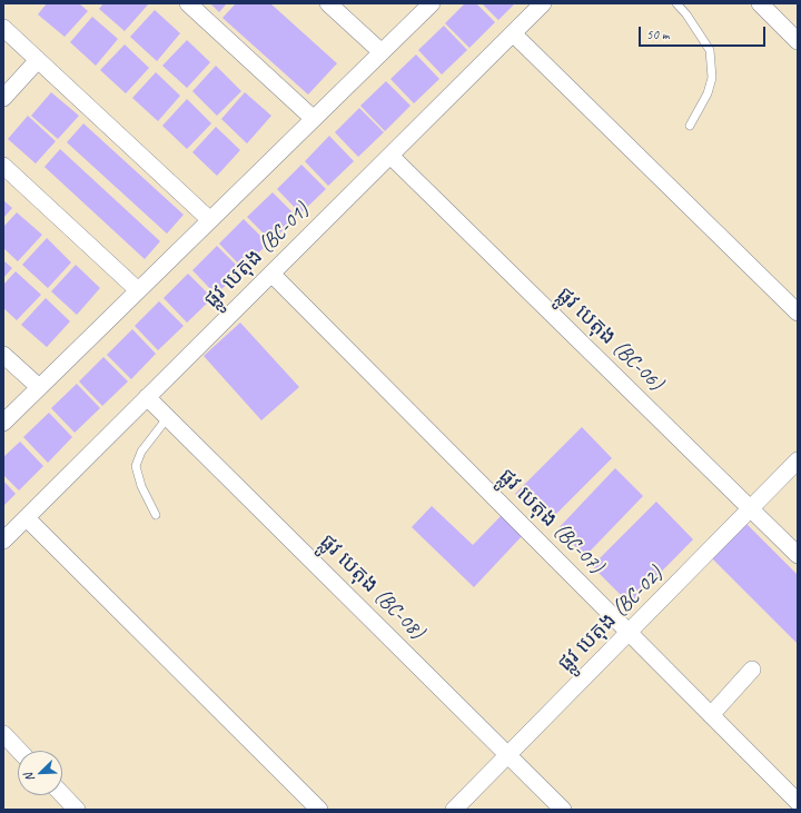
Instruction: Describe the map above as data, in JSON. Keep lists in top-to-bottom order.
{
  "streets": {
    "street": [
      "ផ្លូវ បេតុង (BC-01)",
      "ផ្លូវ បេតុង (BC-06)",
      "ផ្លូវ បេតុង (BC-07)",
      "ផ្លូវ បេតុង (BC-08)",
      "ផ្លូវ បេតុង (BC-02)"
    ]
  },
  "crossings": [
    ["ផ្លូវ បេតុង (BC-01)", "ផ្លូវ បេតុង (BC-06)"],
    ["ផ្លូវ បេតុង (BC-01)", "ផ្លូវ បេតុង (BC-07)"],
    ["ផ្លូវ បេតុង (BC-01)", "ផ្លូវ បេតុង (BC-08)"],
    ["ផ្លូវ បេតុង (BC-06)", "ផ្លូវ បេតុង (BC-02)"],
    ["ផ្លូវ បេតុង (BC-07)", "ផ្លូវ បេតុង (BC-02)"],
    ["ផ្លូវ បេតុង (BC-08)", "ផ្លូវ បេតុង (BC-02)"]
  ],
  "scale_bar": "50 m",
  "north": "bottom left"
}
